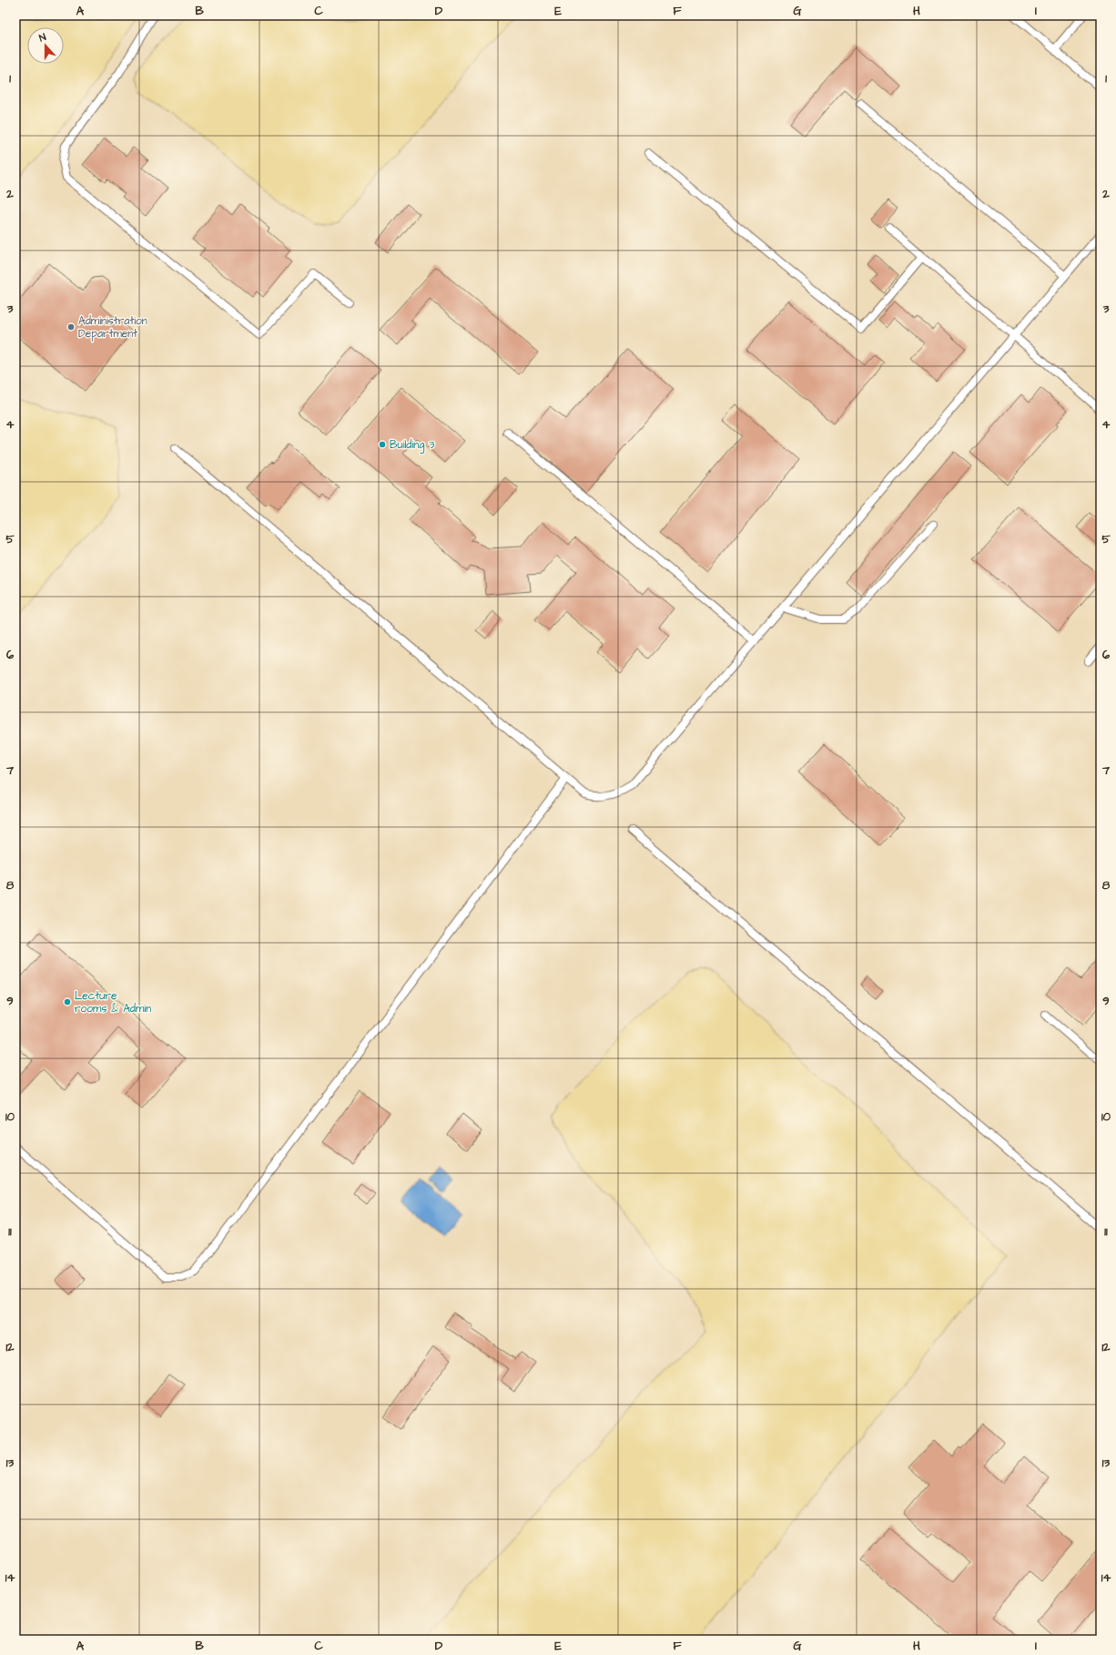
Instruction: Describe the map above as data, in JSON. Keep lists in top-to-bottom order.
{
  "places": ["Administration Department", "Building 3", "Lecture rooms & Admin"],
  "north": "top",
  "grid": {
    "columns": [
      "A",
      "B",
      "C",
      "D",
      "E",
      "F",
      "G",
      "H",
      "I"
    ],
    "rows": [
      "1",
      "2",
      "3",
      "4",
      "5",
      "6",
      "7",
      "8",
      "9",
      "10",
      "11",
      "12",
      "13",
      "14"
    ]
  }
}
